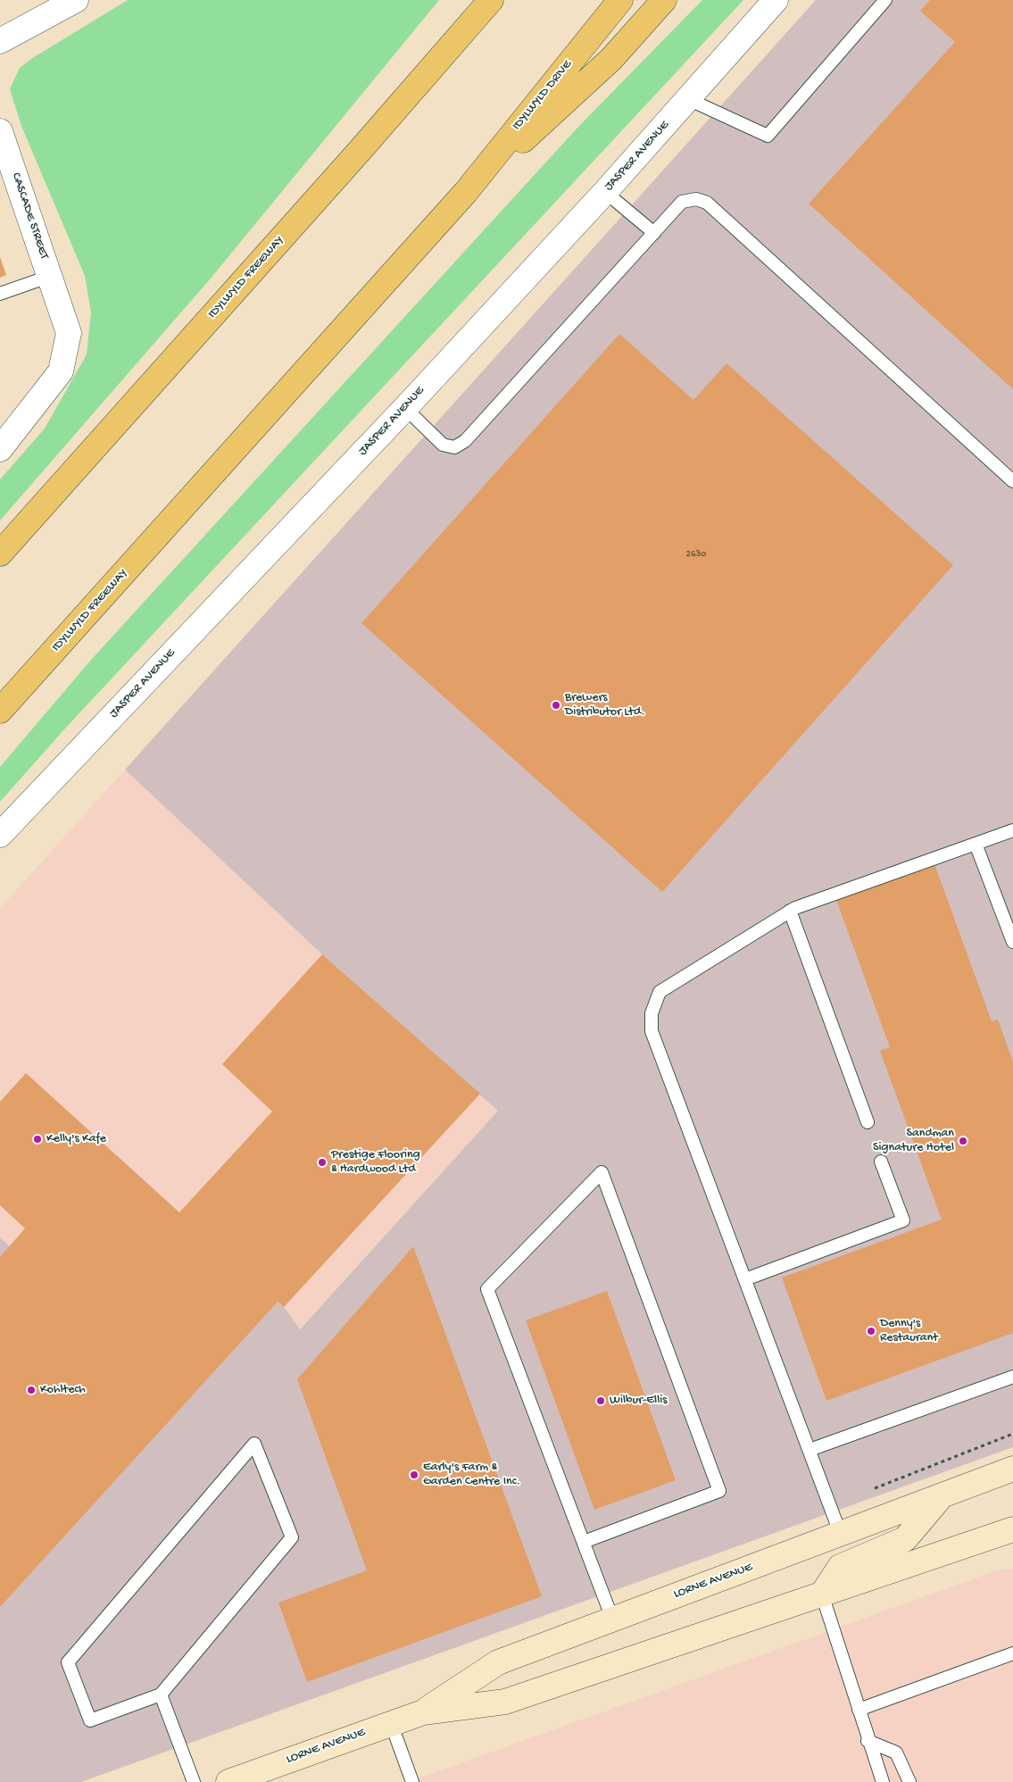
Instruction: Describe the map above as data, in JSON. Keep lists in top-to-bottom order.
{
  "streets": {
    "highway": ["IDYLWYLD DRIVE", "IDYLWYLD FREEWAY"],
    "main road": ["LORNE AVENUE"],
    "street": ["JASPER AVENUE", "CASCADE STREET"]
  },
  "crossings": [
    ["IDYLWYLD DRIVE", "IDYLWYLD FREEWAY"]
  ],
  "places": [
    "Brewers Distributor Ltd.",
    "Kelly's Kafe",
    "Sandman Signature Hotel",
    "Prestige Flooring & Hardwood Ltd",
    "Denny's Restaurant",
    "Kohltech",
    "Wilbur-Ellis",
    "Early's Farm & Garden Centre Inc."
  ],
  "house_numbers": ["2630"]
}
